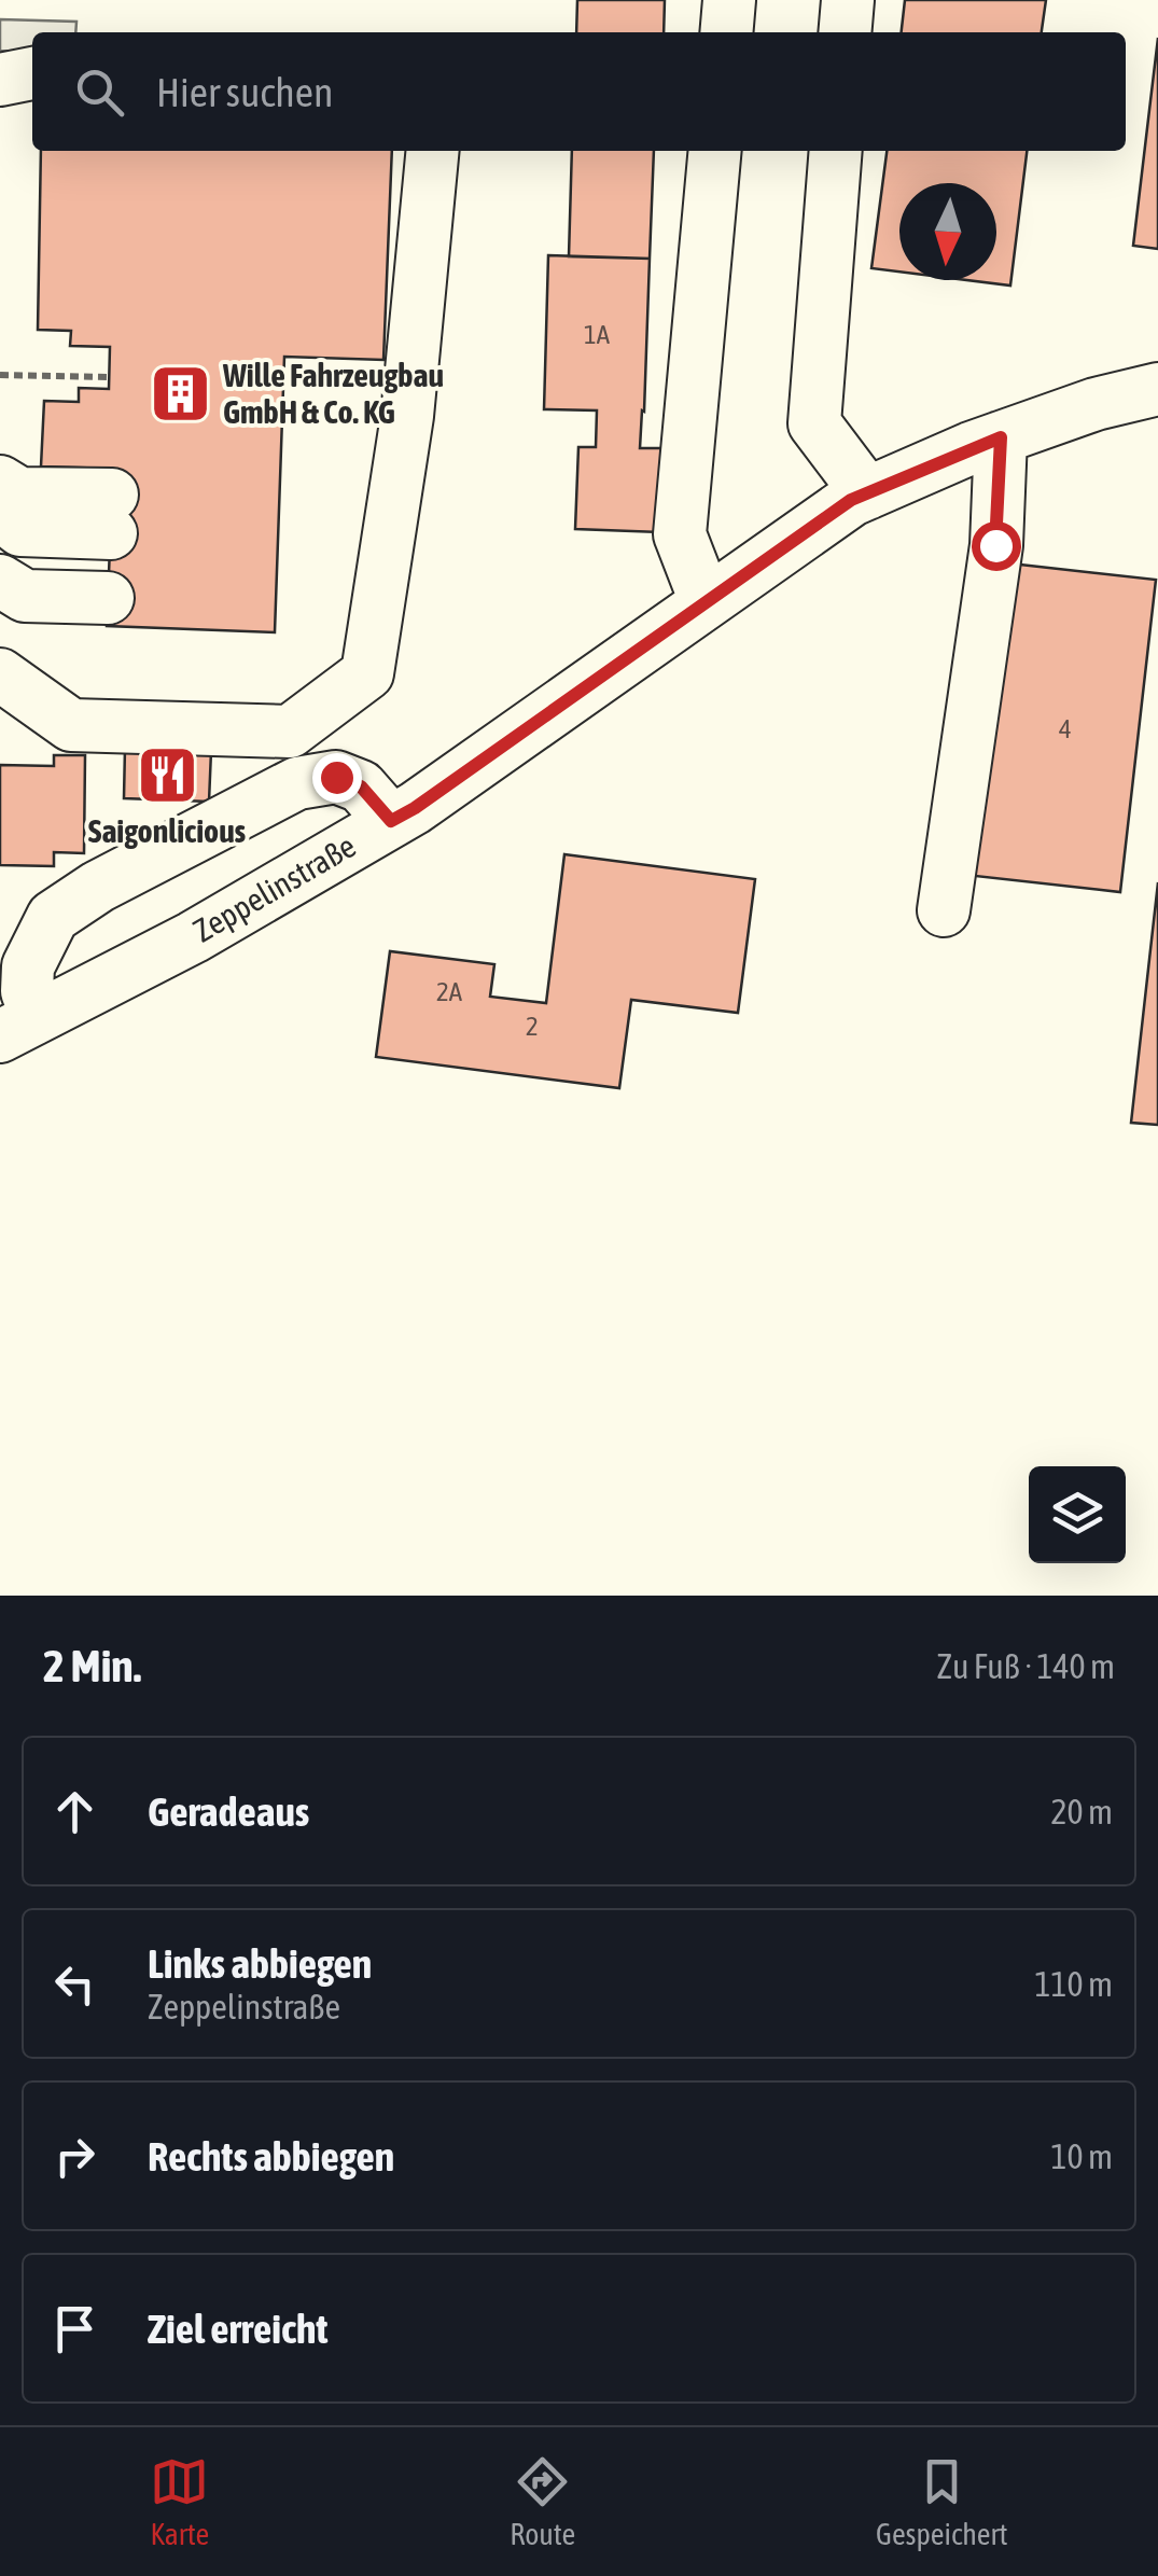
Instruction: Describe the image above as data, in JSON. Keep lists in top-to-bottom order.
{
  "streets": {
    "street": ["Zeppelinstraße"]
  },
  "places": {
    "building": ["Wille Fahrzeugbau GmbH & Co. KG"],
    "restaurant": ["Saigonlicious"]
  },
  "house_numbers": [
    "1A",
    "4",
    "2A",
    "2"
  ],
  "north": "bottom",
  "page": {
    "search": "Hier suchen",
    "heading": ["2 Min.", "Zu Fuß · 140 m"],
    "list": [
      ["Geradeaus", "20 m"],
      ["Links abbiegen", "Zeppelinstraße", "110 m"],
      ["Rechts abbiegen", "10 m"],
      "Ziel erreicht"
    ],
    "nav": ["Karte", "Route", "Gespeichert"]
  }
}
